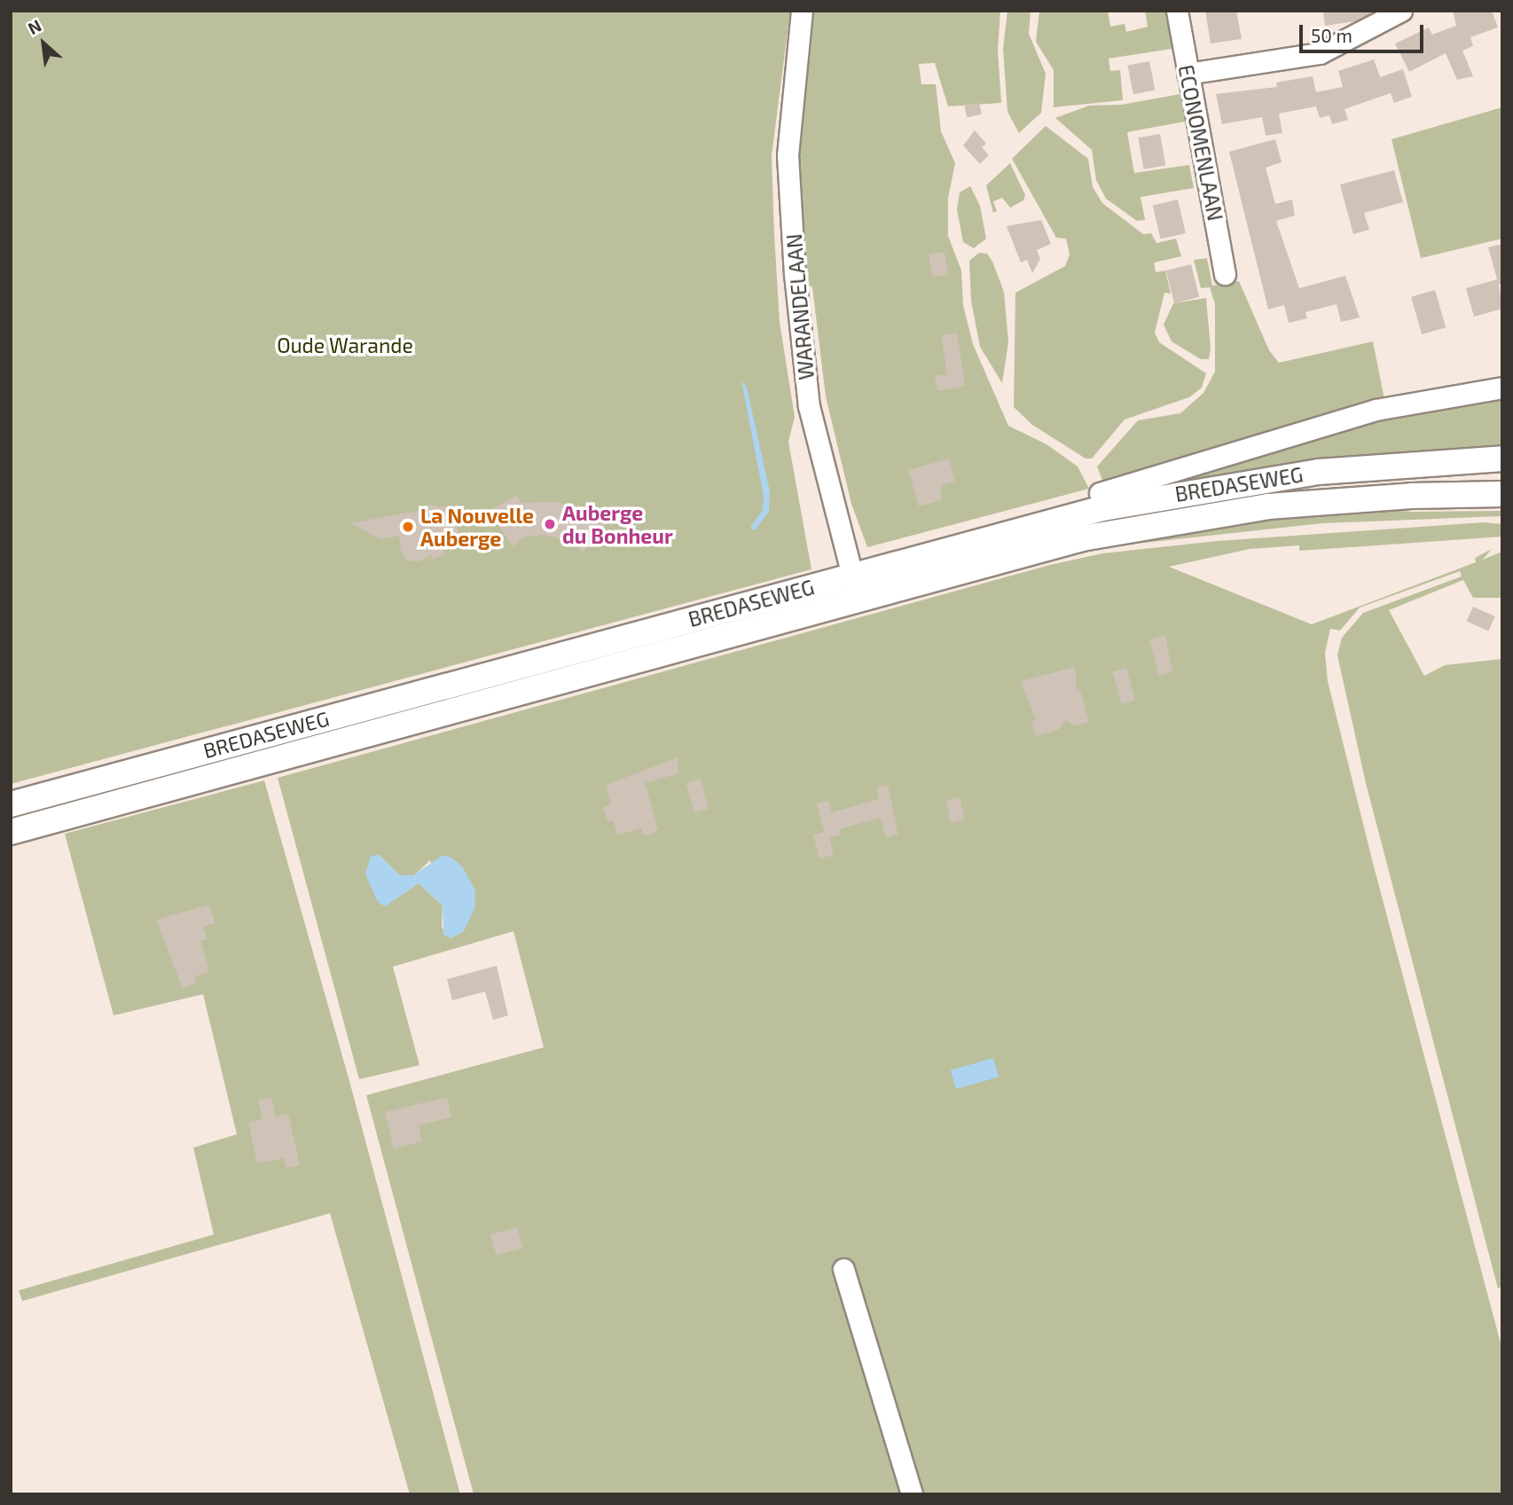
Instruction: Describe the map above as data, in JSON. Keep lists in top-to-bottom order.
{
  "streets": {
    "main road": ["BREDASEWEG"],
    "street": ["ECONOMENLAAN", "WARANDELAAN"]
  },
  "crossings": [
    ["WARANDELAAN", "BREDASEWEG"]
  ],
  "parks": ["Oude Warande"],
  "places": ["Auberge du Bonheur", "La Nouvelle Auberge"],
  "scale_bar": "50 m",
  "north": "top left"
}
